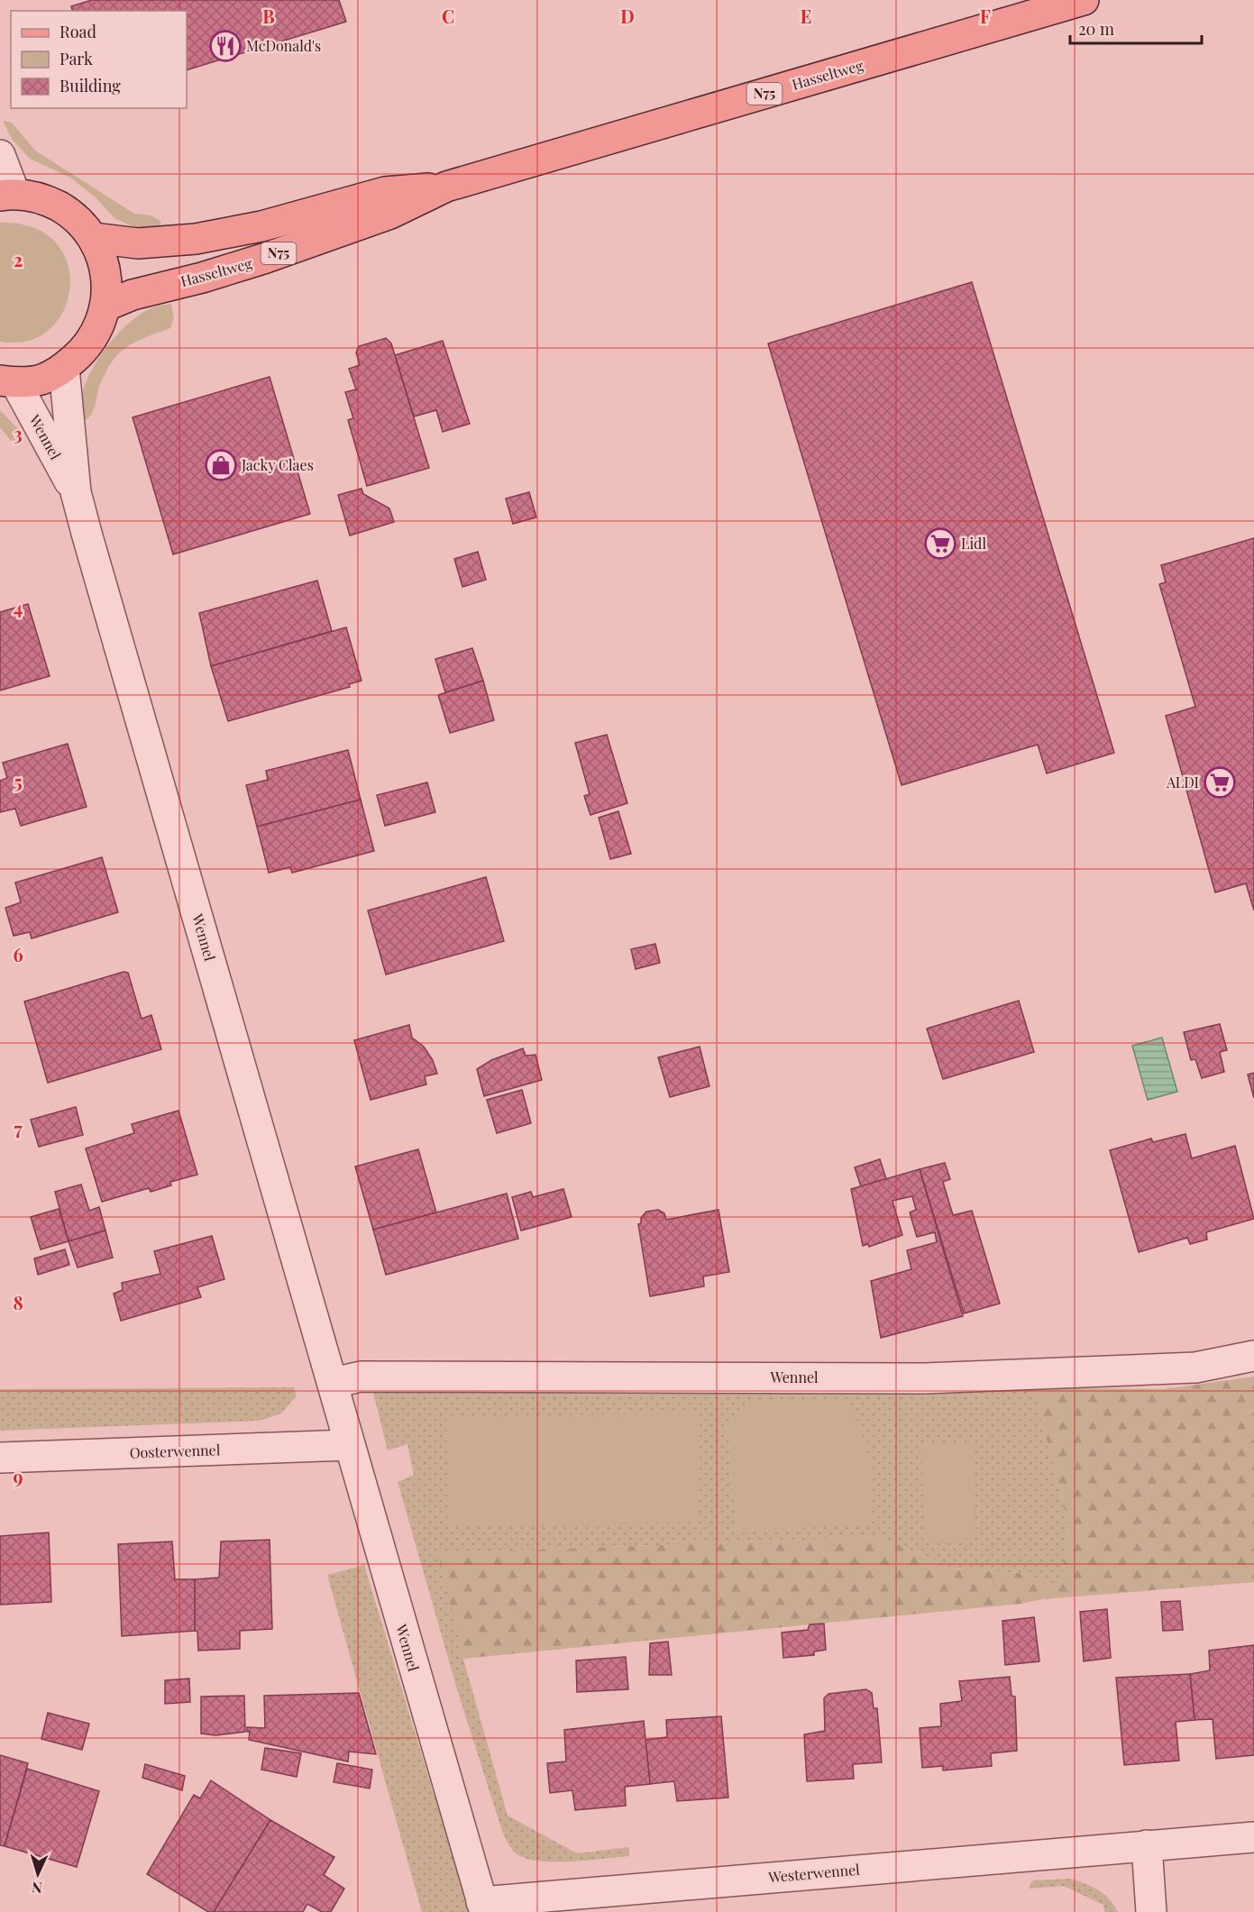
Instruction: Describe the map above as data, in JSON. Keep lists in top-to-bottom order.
{
  "streets": {
    "main road": ["Hasseltweg", "N75"],
    "street": ["Wennel", "Oosterwennel", "Westerwennel"]
  },
  "crossings": [
    ["Wennel", "Oosterwennel"],
    ["Wennel", "Westerwennel"]
  ],
  "places": {
    "restaurant": ["McDonald's"],
    "shop": ["Jacky Claes"],
    "supermarket": ["Lidl", "ALDI"]
  },
  "legend": ["Road", "Park", "Building"],
  "scale_bar": "20 m",
  "north": "bottom",
  "grid": {
    "columns": [
      "B",
      "C",
      "D",
      "E",
      "F"
    ],
    "rows": [
      "2",
      "3",
      "4",
      "5",
      "6",
      "7",
      "8",
      "9"
    ]
  }
}
